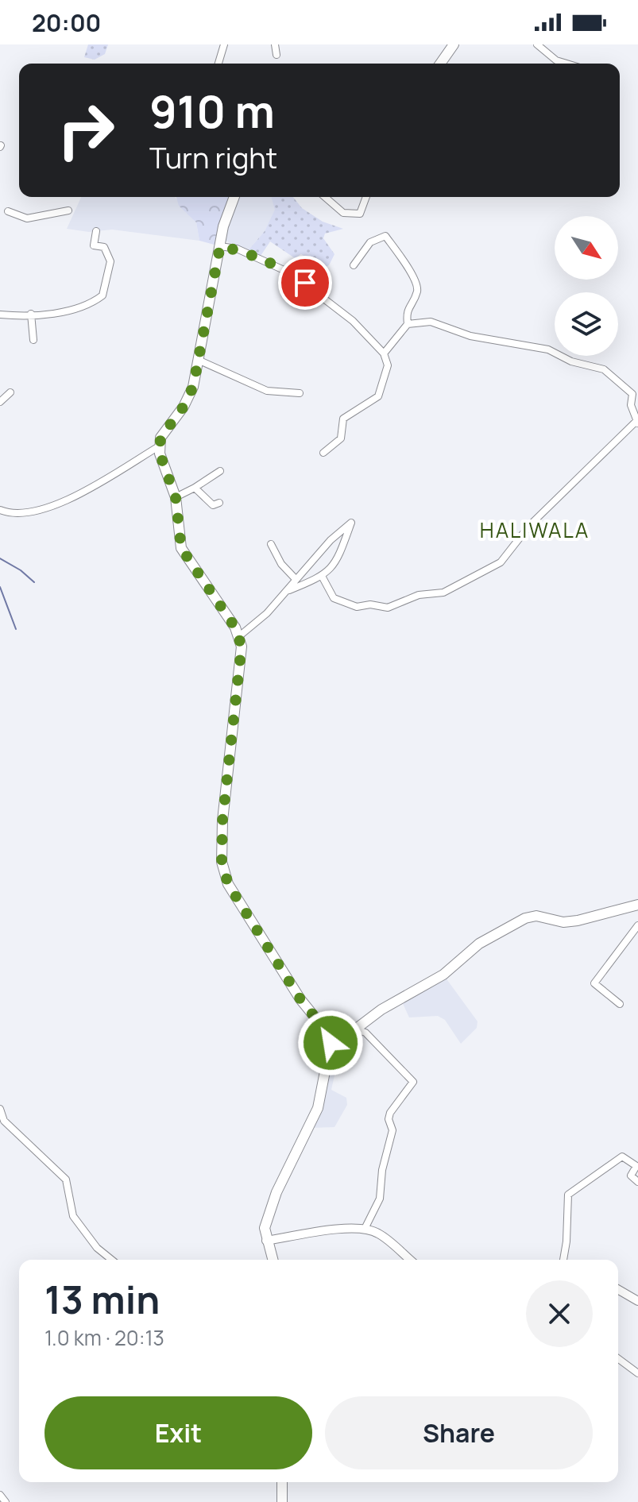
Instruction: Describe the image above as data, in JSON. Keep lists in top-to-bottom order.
{
  "districts": ["HALIWALA"],
  "north": "bottom right",
  "page": {
    "status": "20:00",
    "turn": ["910 m", "Turn right"],
    "heading": ["13 min", "1.0 km · 20:13"],
    "buttons": ["Exit", "Share"]
  }
}
